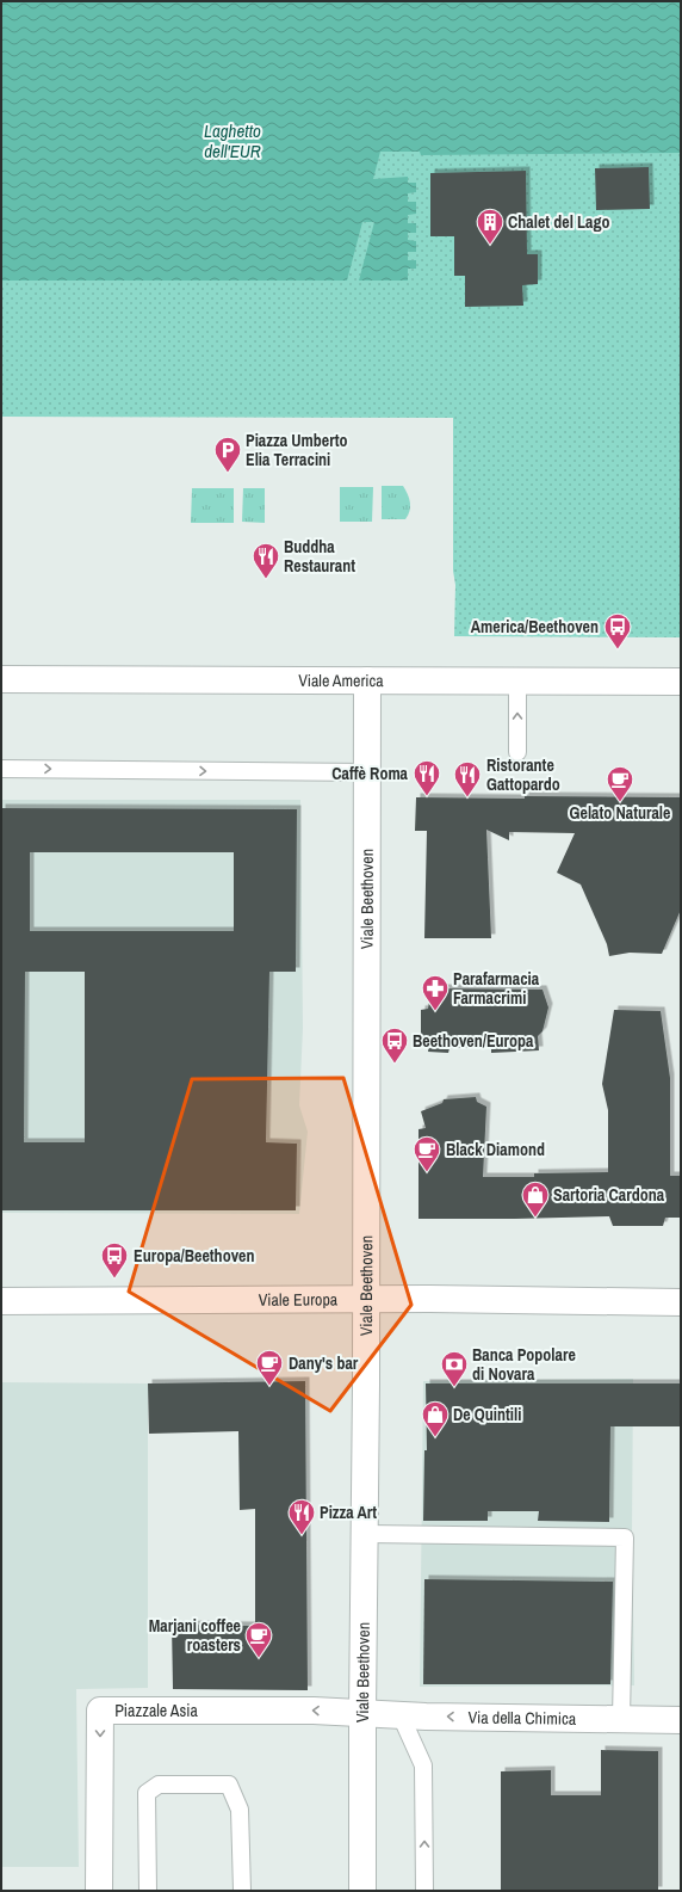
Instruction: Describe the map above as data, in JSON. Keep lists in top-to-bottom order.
{
  "streets": {
    "street": [
      "Viale America",
      "Viale Beethoven",
      "Viale Europa",
      "Piazzale Asia",
      "Via della Chimica"
    ]
  },
  "crossings": [
    ["Viale America", "Viale Beethoven"],
    ["Viale Beethoven", "Viale Europa"],
    ["Viale Beethoven", "Piazzale Asia"],
    ["Viale Beethoven", "Via della Chimica"],
    ["Piazzale Asia", "Via della Chimica"]
  ],
  "one_way": ["Via della Chimica"],
  "water": ["Laghetto dell'EUR"],
  "places": {
    "building": ["Chalet del Lago"],
    "parking": ["Piazza Umberto Elia Terracini"],
    "restaurant": [
      "Buddha Restaurant",
      "Caffè Roma",
      "Ristorante Gattopardo",
      "Pizza Art"
    ],
    "bus stop": ["America/Beethoven", "Beethoven/Europa", "Europa/Beethoven"],
    "cafe": [
      "Gelato Naturale",
      "Black Diamond",
      "Dany's bar",
      "Marjani coffee roasters"
    ],
    "pharmacy": ["Parafarmacia Farmacrimi"],
    "shop": ["Sartoria Cardona", "De Quintili"],
    "bank": ["Banca Popolare di Novara"]
  }
}
